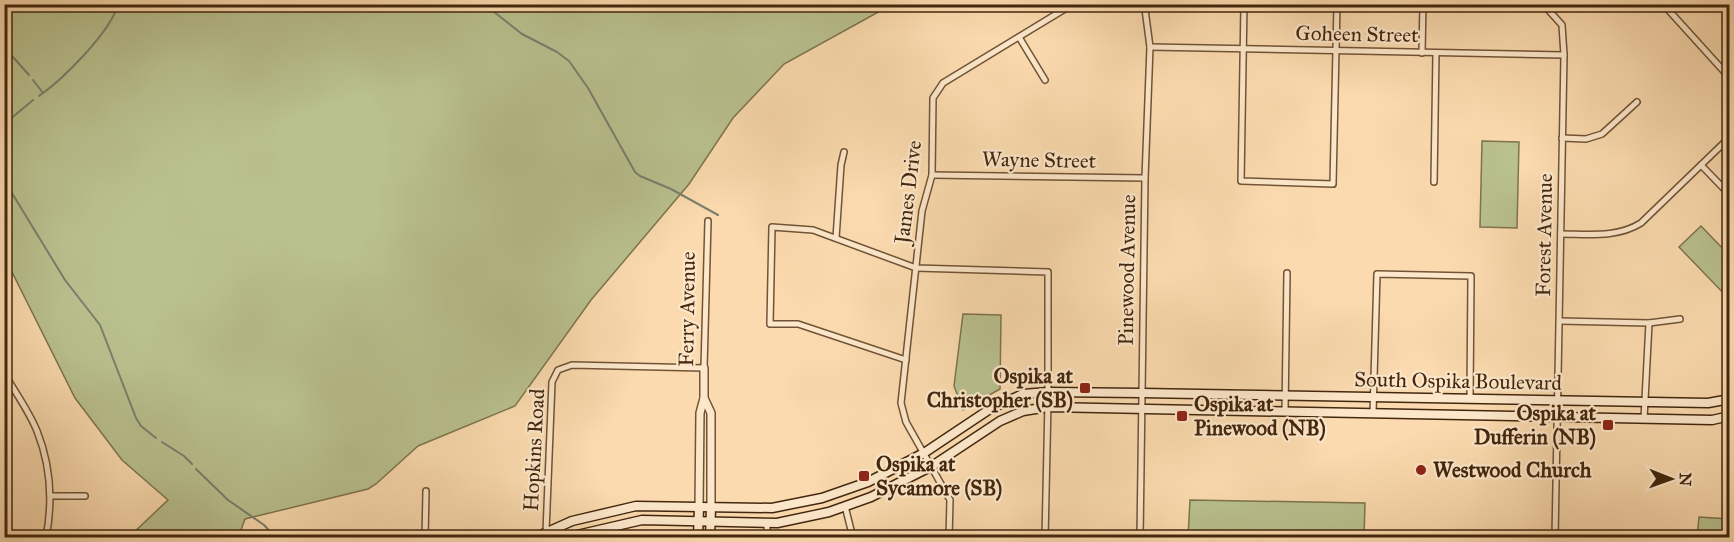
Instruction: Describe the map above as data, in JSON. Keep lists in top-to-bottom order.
{
  "streets": {
    "main road": ["Ferry Avenue", "South Ospika Boulevard"],
    "street": [
      "Goheen Street",
      "Wayne Street",
      "James Drive",
      "Forest Avenue",
      "Pinewood Avenue",
      "Hopkins Road"
    ]
  },
  "crossings": [
    ["Goheen Street", "Forest Avenue"],
    ["Goheen Street", "Pinewood Avenue"],
    ["Wayne Street", "James Drive"],
    ["Wayne Street", "Pinewood Avenue"],
    ["James Drive", "South Ospika Boulevard"],
    ["Forest Avenue", "South Ospika Boulevard"],
    ["Pinewood Avenue", "South Ospika Boulevard"],
    ["Ferry Avenue", "South Ospika Boulevard"],
    ["Ferry Avenue", "Hopkins Road"],
    ["South Ospika Boulevard", "Hopkins Road"]
  ],
  "places": {
    "transit": [
      "Ospika at Christopher (SB)",
      "Ospika at Pinewood (NB)",
      "Ospika at Dufferin (NB)",
      "Ospika at Sycamore (SB)"
    ],
    "other": ["Westwood Church"]
  },
  "north": "right"
}
